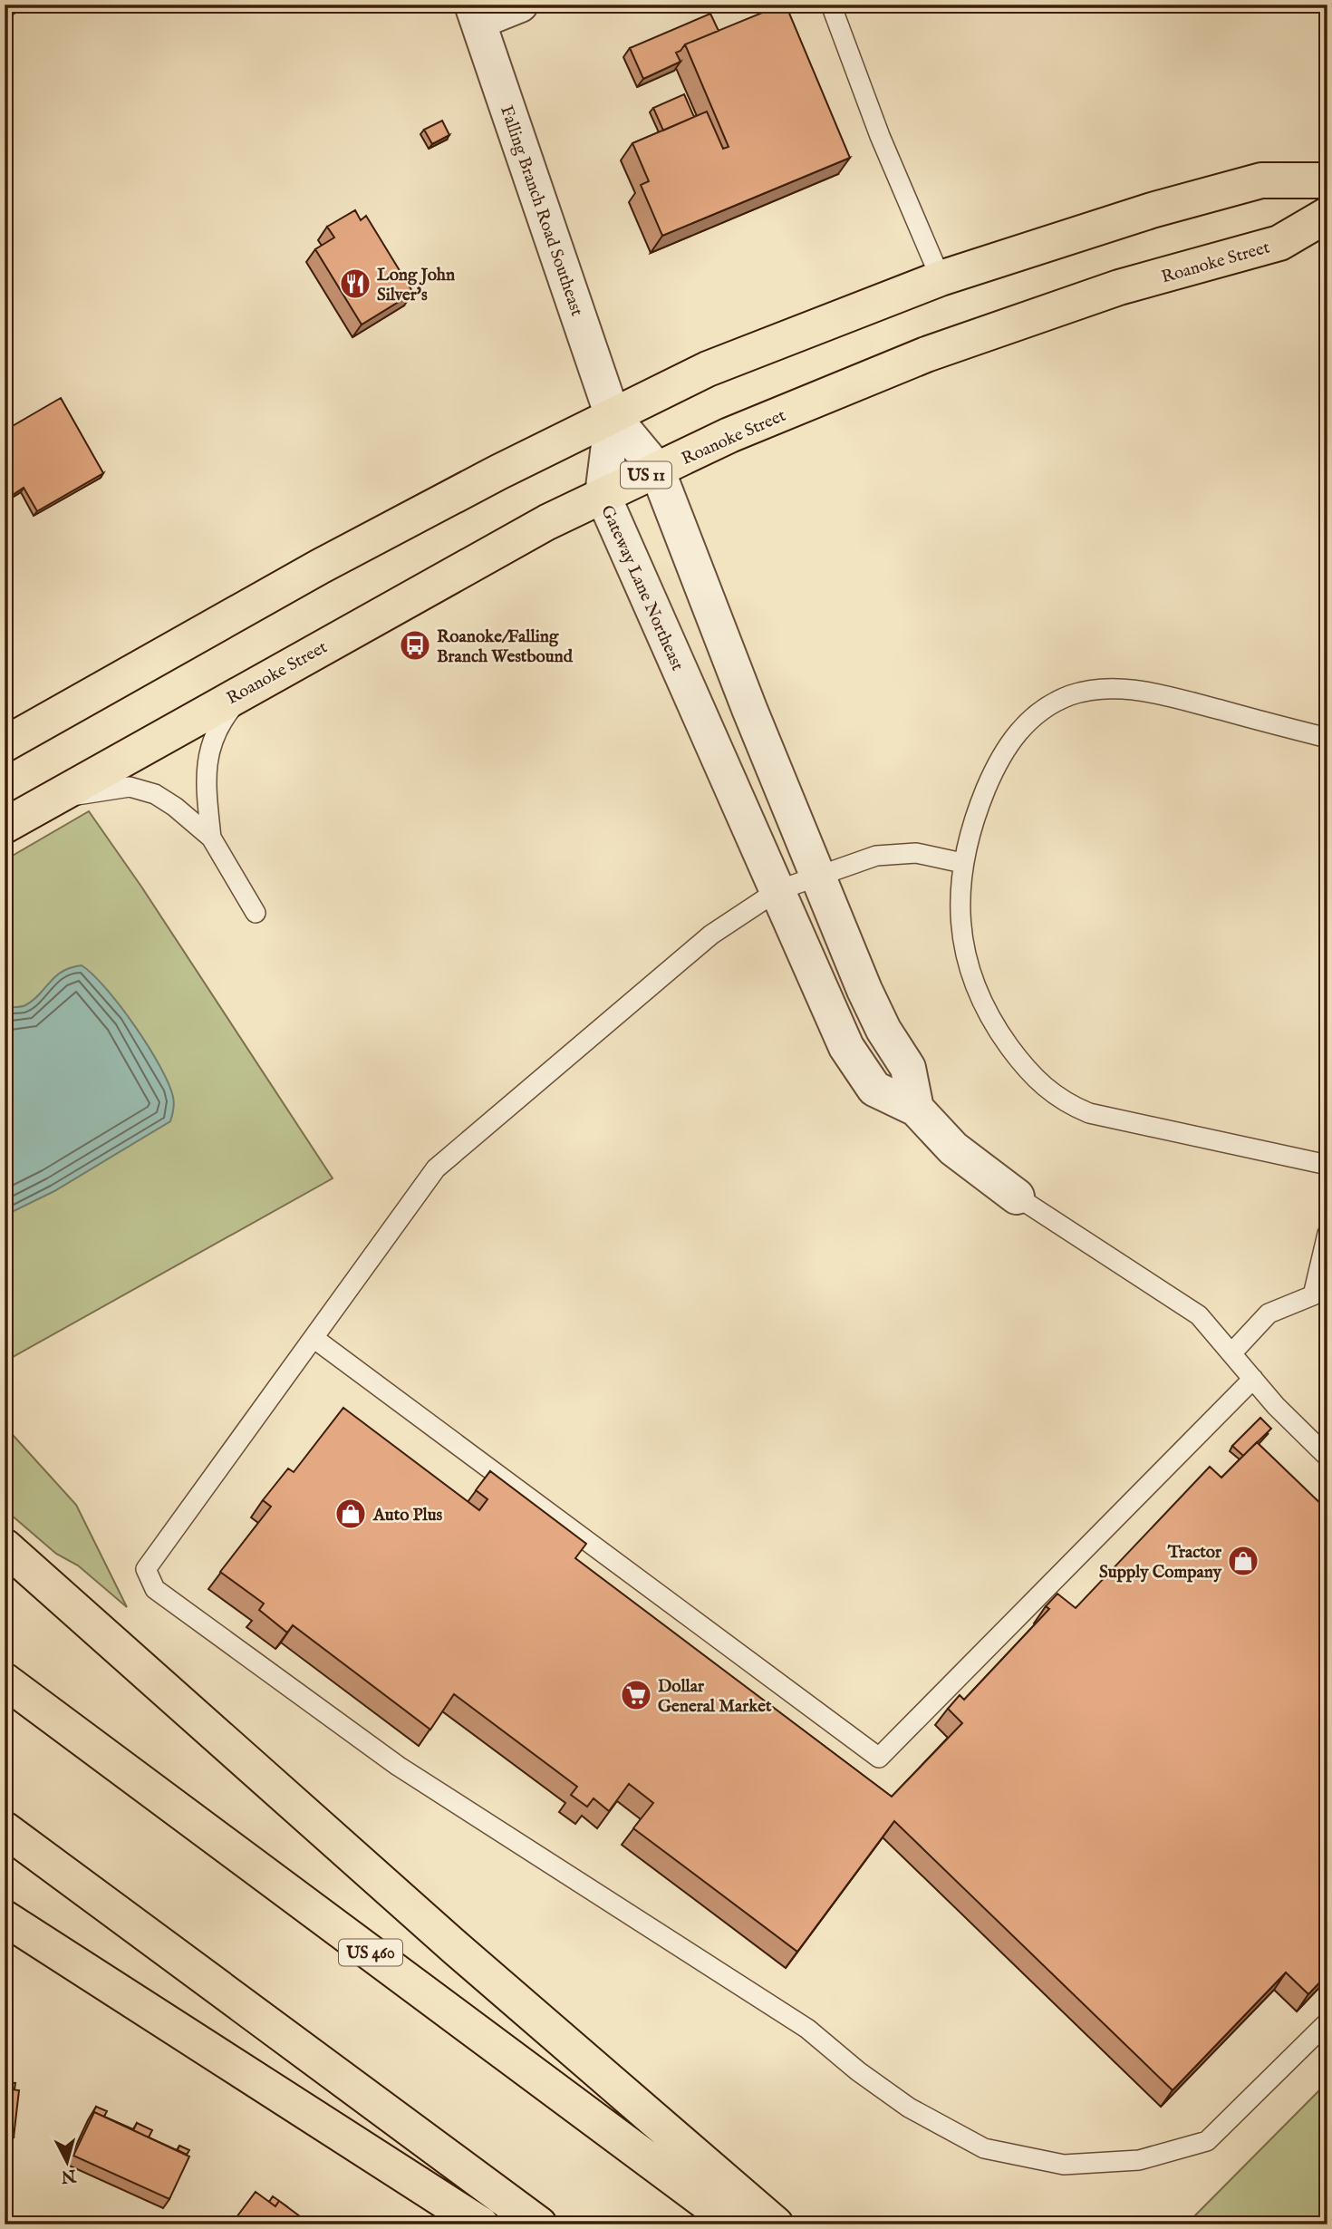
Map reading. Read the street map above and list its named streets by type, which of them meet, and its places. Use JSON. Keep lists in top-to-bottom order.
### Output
{
  "streets": {
    "main road": ["Roanoke Street", "US 11", "US 460"],
    "street": ["Falling Branch Road Southeast", "Gateway Lane Northeast"]
  },
  "crossings": [
    ["Falling Branch Road Southeast", "Gateway Lane Northeast"],
    ["Roanoke Street", "Gateway Lane Northeast"]
  ],
  "places": {
    "restaurant": ["Long John Silver's"],
    "bus stop": ["Roanoke/Falling Branch Westbound"],
    "shop": ["Auto Plus", "Tractor Supply Company"],
    "supermarket": ["Dollar General Market"]
  },
  "north": "bottom"
}
